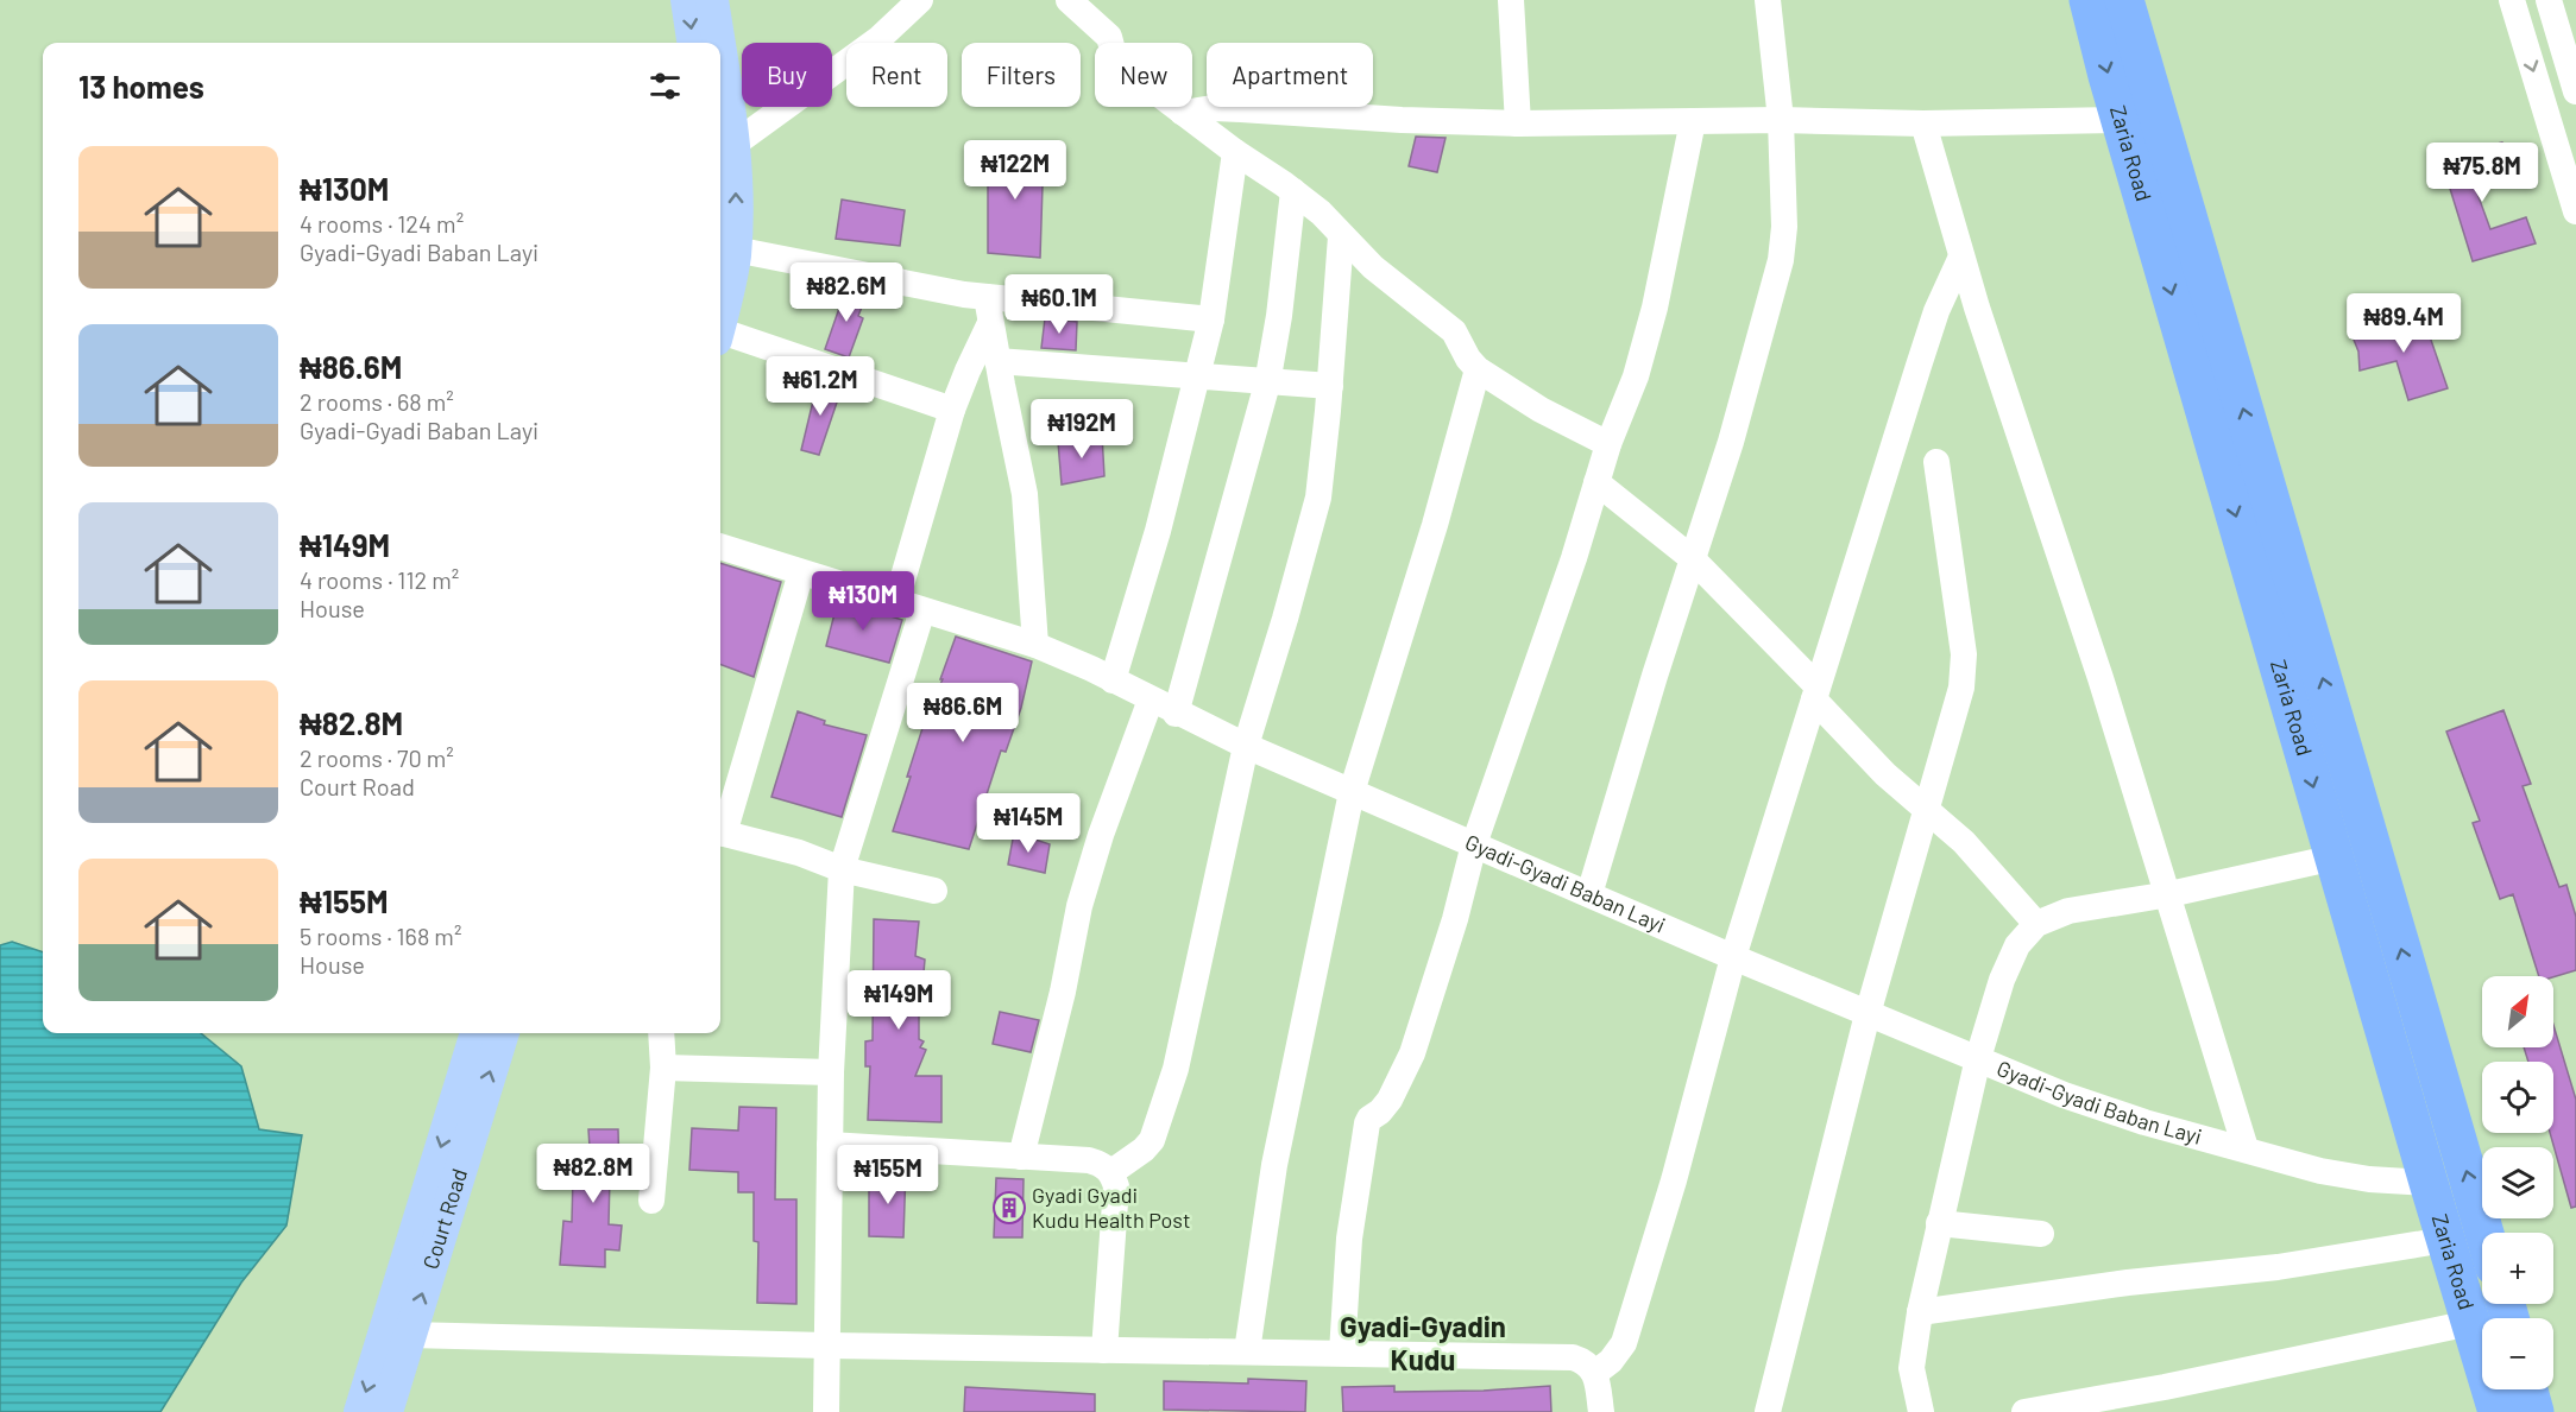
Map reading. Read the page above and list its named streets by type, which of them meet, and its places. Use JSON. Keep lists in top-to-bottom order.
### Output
{
  "streets": {
    "highway": ["Zaria Road"],
    "main road": ["Court Road"],
    "street": ["Gyadi-Gyadi Baban Layi"]
  },
  "crossings": [
    ["Zaria Road", "Gyadi-Gyadi Baban Layi"]
  ],
  "districts": ["Gyadi-Gyadin Kudu"],
  "places": {
    "building": ["Gyadi Gyadi Kudu Health Post"]
  },
  "north": "top right",
  "page": {
    "chip": [
      "Buy",
      "Rent",
      "Filters",
      "New",
      "Apartment"
    ],
    "heading": "13 homes",
    "list": [
      {
        "name": "₦130M",
        "note": "4 rooms · 124 m² · Gyadi-Gyadi Baban Layi"
      },
      {
        "name": "₦86.6M",
        "note": "2 rooms · 68 m² · Gyadi-Gyadi Baban Layi"
      },
      {
        "name": "₦149M",
        "note": "4 rooms · 112 m² · House"
      },
      {
        "name": "₦82.8M",
        "note": "2 rooms · 70 m² · Court Road"
      },
      {
        "name": "₦155M",
        "note": "5 rooms · 168 m² · House"
      }
    ],
    "price": [
      "₦122M",
      "₦75.8M",
      "₦82.6M",
      "₦60.1M",
      "₦89.4M",
      "₦61.2M",
      "₦192M",
      "₦130M",
      "₦86.6M",
      "₦145M",
      "₦149M",
      "₦82.8M",
      "₦155M"
    ],
    "map_buttons": ["+", "−"]
  }
}
